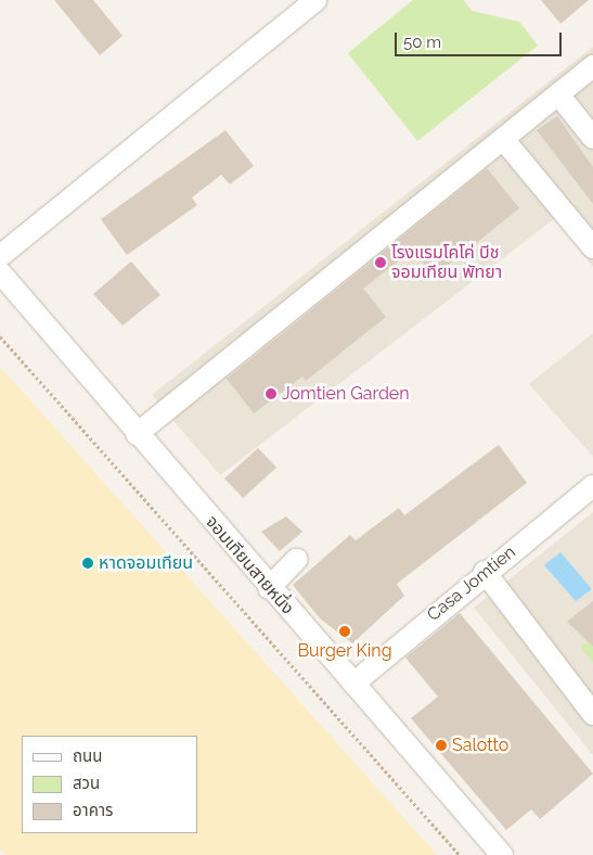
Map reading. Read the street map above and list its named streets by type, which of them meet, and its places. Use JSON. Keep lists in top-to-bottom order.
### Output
{
  "streets": {
    "street": ["จอมเทียนสายหนึ่ง", "Casa Jomtien"]
  },
  "crossings": [
    ["จอมเทียนสายหนึ่ง", "Casa Jomtien"]
  ],
  "places": [
    "โรงแรมโคโค่ บีช จอมเทียน พัทยา",
    "Jomtien Garden",
    "หาดจอมเทียน",
    "Burger King",
    "Salotto"
  ],
  "legend": ["ถนน", "สวน", "อาคาร"],
  "scale_bar": "50 m"
}
